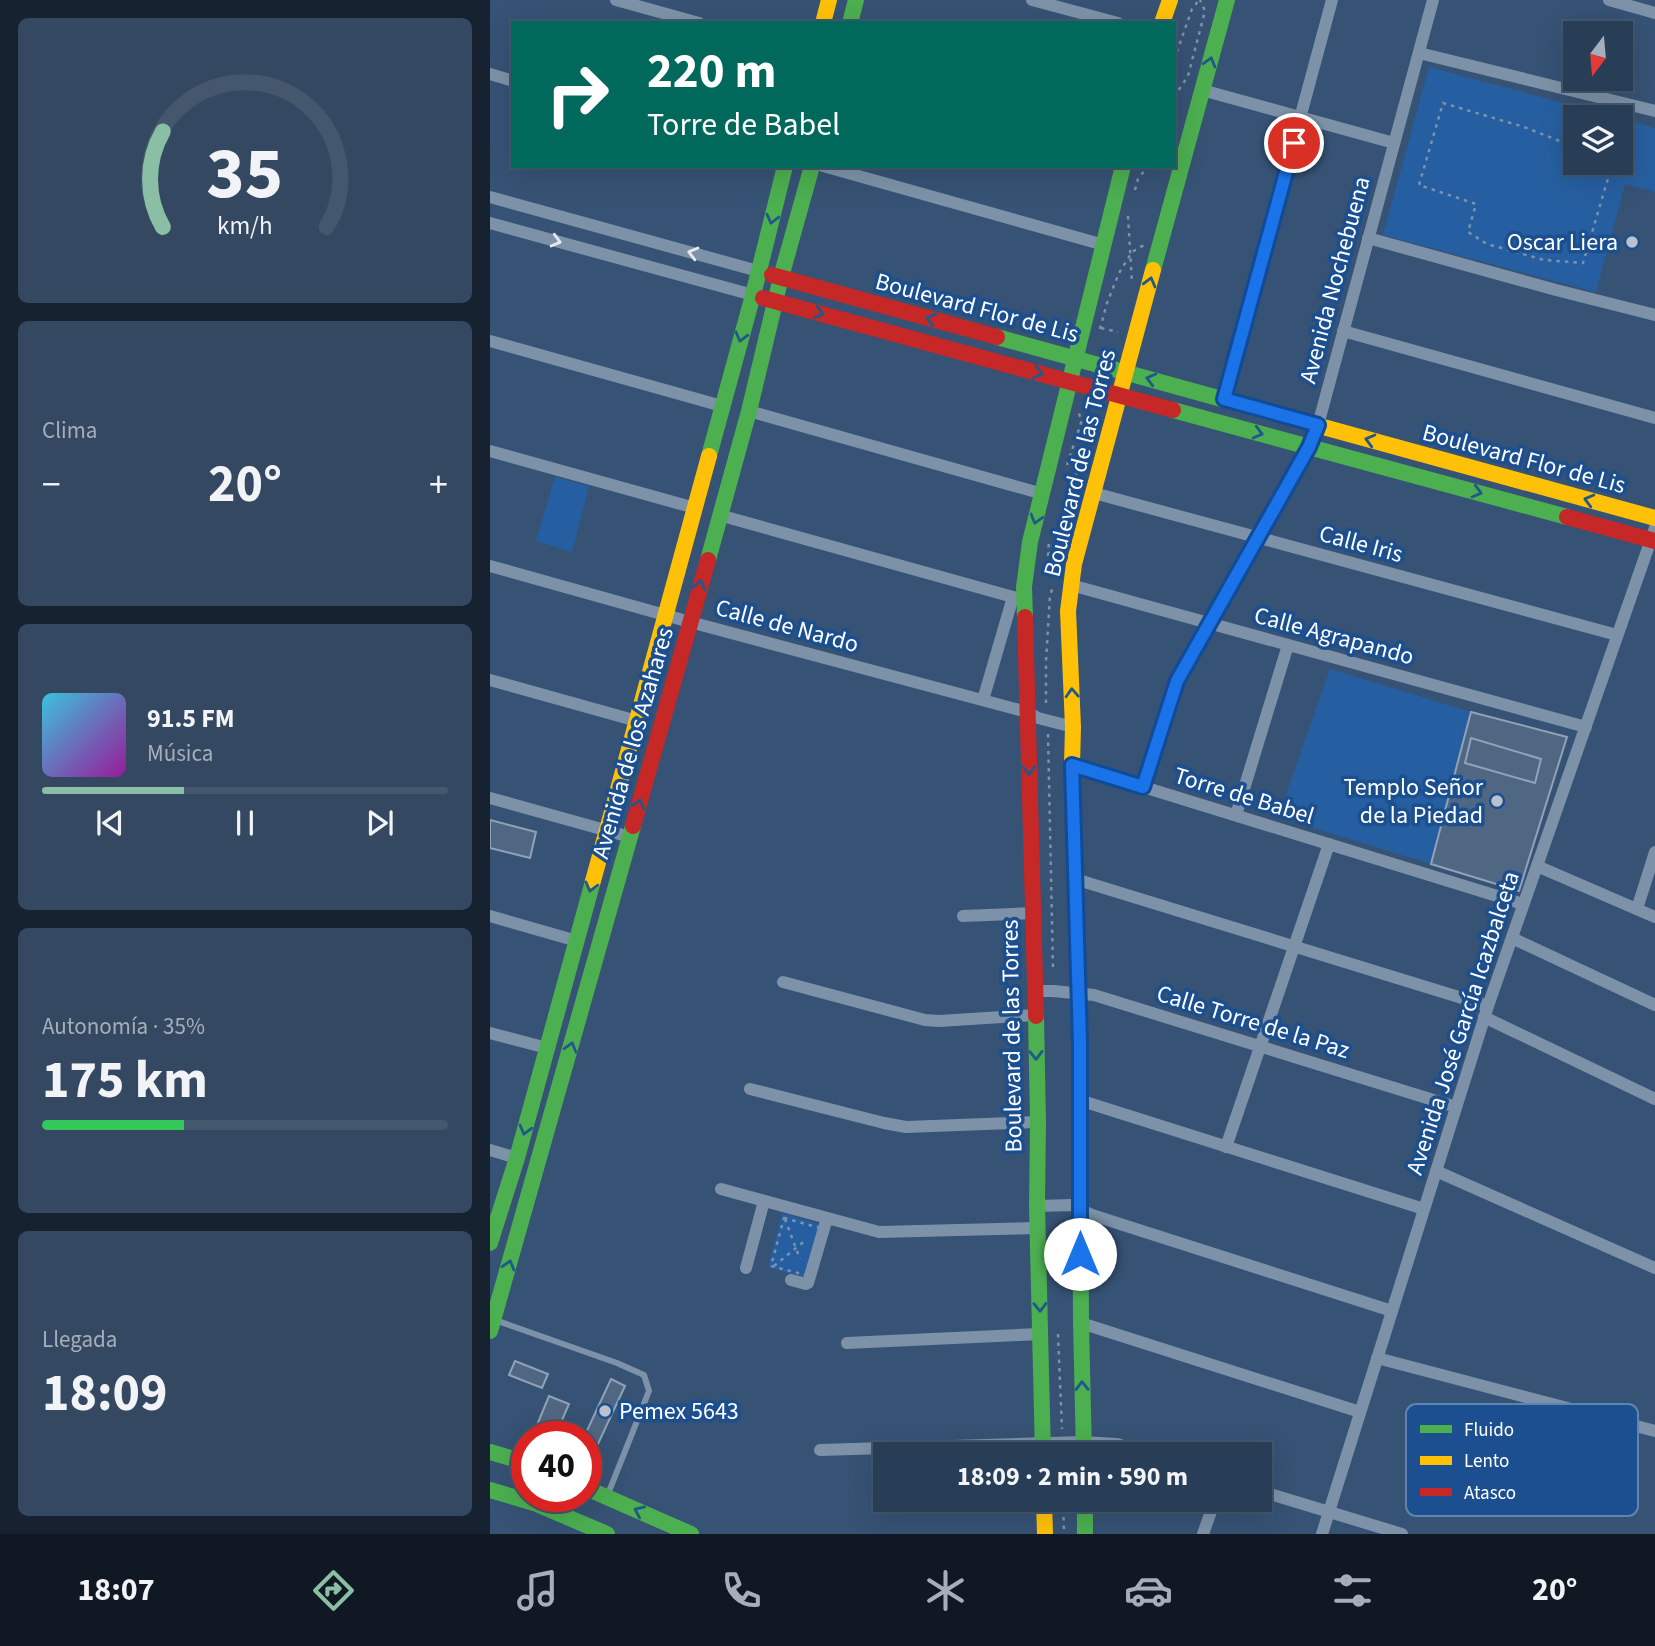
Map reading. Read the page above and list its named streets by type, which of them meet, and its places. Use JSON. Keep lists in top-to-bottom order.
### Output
{
  "streets": {
    "street": [
      "Avenida Nochebuena",
      "Boulevard Flor de Lis",
      "Boulevard de las Torres",
      "Calle Iris",
      "Calle de Nardo",
      "Calle Agrapando",
      "Avenida de los Azahares",
      "Torre de Babel",
      "Calle Torre de la Paz",
      "Avenida José García Icazbalceta"
    ]
  },
  "crossings": [
    ["Avenida Nochebuena", "Boulevard Flor de Lis"],
    ["Avenida Nochebuena", "Calle Iris"],
    ["Avenida Nochebuena", "Calle Agrapando"],
    ["Avenida Nochebuena", "Torre de Babel"],
    ["Boulevard Flor de Lis", "Boulevard de las Torres"],
    ["Boulevard Flor de Lis", "Avenida de los Azahares"],
    ["Boulevard Flor de Lis", "Avenida José García Icazbalceta"],
    ["Boulevard de las Torres", "Calle Iris"],
    ["Boulevard de las Torres", "Calle de Nardo"],
    ["Boulevard de las Torres", "Calle Agrapando"],
    ["Boulevard de las Torres", "Torre de Babel"],
    ["Boulevard de las Torres", "Calle Torre de la Paz"],
    ["Calle Iris", "Avenida José García Icazbalceta"],
    ["Calle de Nardo", "Avenida de los Azahares"],
    ["Calle Agrapando", "Avenida José García Icazbalceta"],
    ["Torre de Babel", "Avenida José García Icazbalceta"],
    ["Calle Torre de la Paz", "Avenida José García Icazbalceta"]
  ],
  "places": ["Oscar Liera", "Templo Señor de la Piedad", "Pemex 5643"],
  "legend": ["Fluido", "Lento", "Atasco"],
  "north": "bottom",
  "page": {
    "turn": ["220 m", "Torre de Babel"],
    "tile": [
      "Clima",
      ["Autonomía · 35%", "175 km"],
      ["Llegada", "18:09"]
    ],
    "heat": ["−", "20°", "+"],
    "song": ["91.5 FM", "Música"],
    "limit": "40",
    "trip": "18:09 · 2 min · 590 m",
    "tabs": ["18:07", "20°"],
    "gauge": ["35", "km/h"]
  }
}
